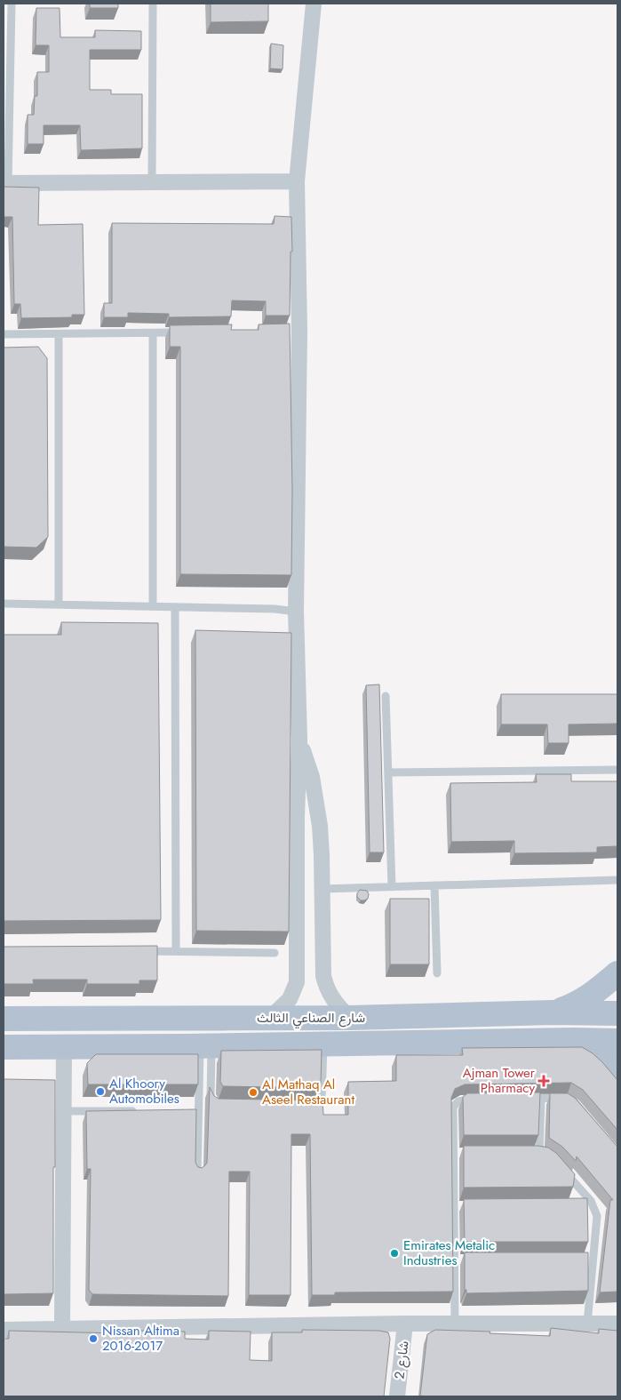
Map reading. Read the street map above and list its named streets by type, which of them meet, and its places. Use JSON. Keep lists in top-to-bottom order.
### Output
{
  "streets": {
    "main road": ["شارع الصناعي الثالث"],
    "street": ["شارع 2"]
  },
  "places": {
    "health": ["Ajman Tower Pharmacy"],
    "other": [
      "Al Khoory Automobiles",
      "Al Mathaq Al Aseel Restaurant",
      "Emirates Metalic Industries",
      "Nissan Altima 2016-2017"
    ]
  }
}
